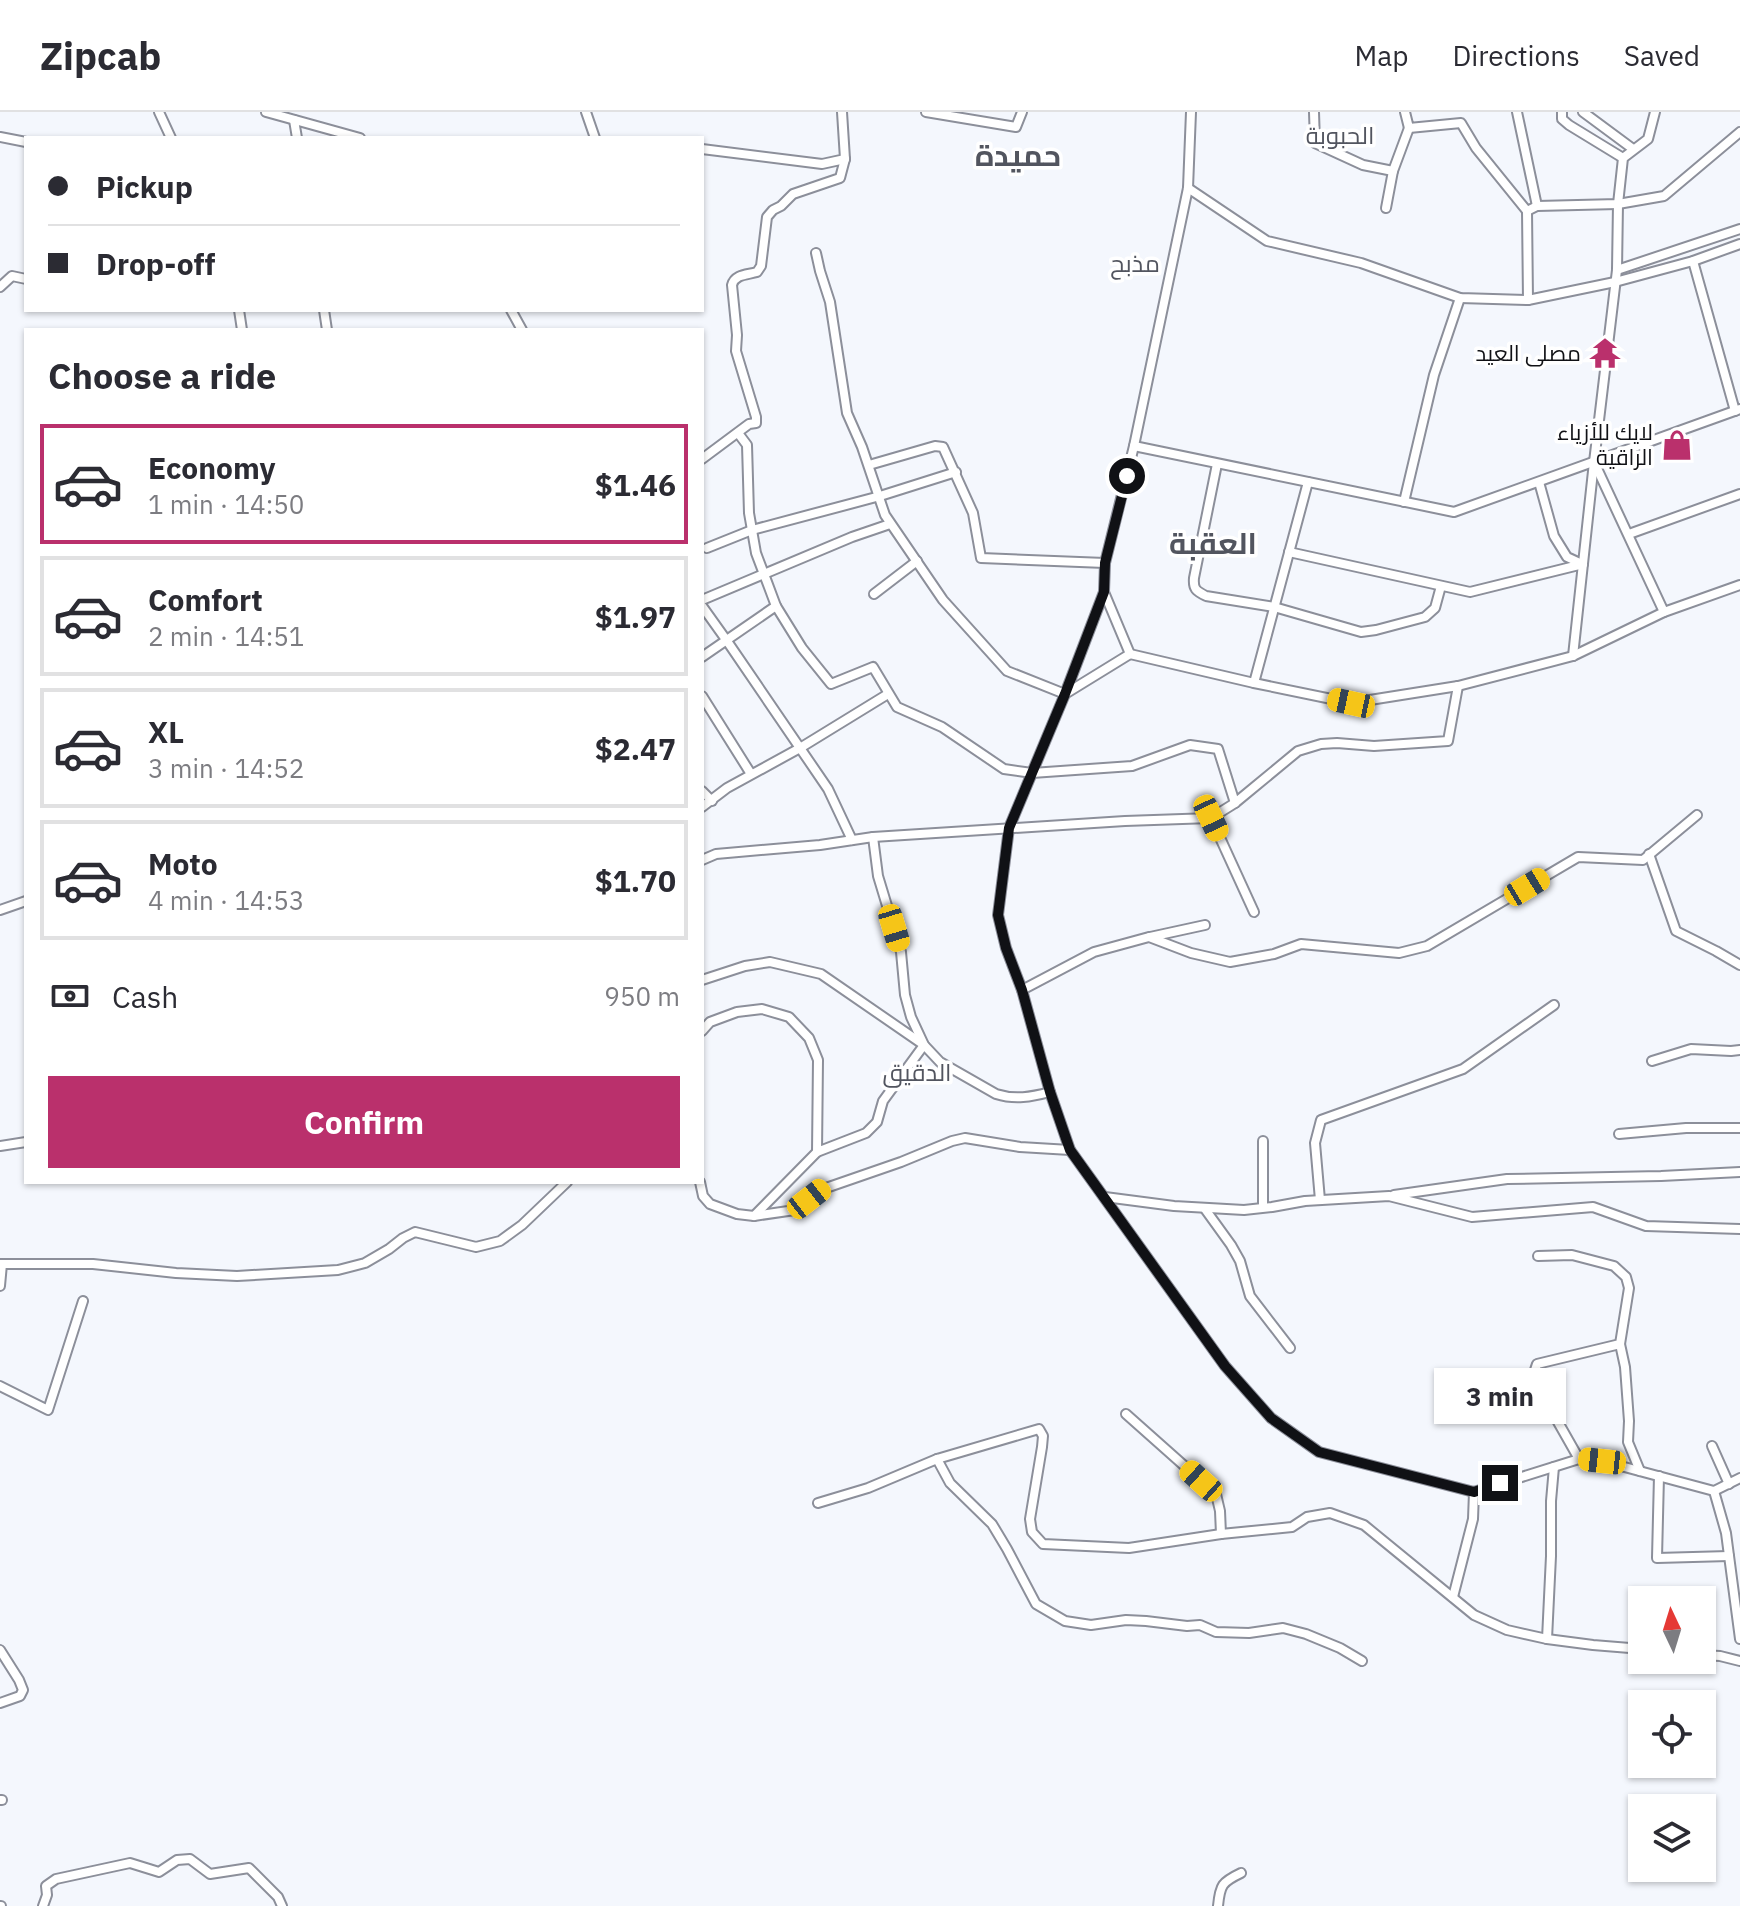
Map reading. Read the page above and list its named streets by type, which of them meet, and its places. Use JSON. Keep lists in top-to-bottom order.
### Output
{
  "districts": [
    "الحبوبة",
    "حميدة",
    "مذبح",
    "العقبة",
    "الدقيق"
  ],
  "places": {
    "temple": ["مصلى العيد"],
    "shop": ["لايك للأزياء الراقية"]
  },
  "north": "top",
  "page": {
    "header": "Zipcab",
    "nav": ["Map", "Directions", "Saved"],
    "banner": ["Pickup", "Drop-off"],
    "heading": "Choose a ride",
    "list": [
      {
        "name": "Economy",
        "note": "1 min · 14:50",
        "value": "$1.46"
      },
      {
        "name": "Comfort",
        "note": "2 min · 14:51",
        "value": "$1.97"
      },
      {
        "name": "XL",
        "note": "3 min · 14:52",
        "value": "$2.47"
      },
      {
        "name": "Moto",
        "note": "4 min · 14:53",
        "value": "$1.70"
      }
    ],
    "pay": ["Cash", "950 m"],
    "buttons": "Confirm",
    "bubble": "3 min"
  }
}
